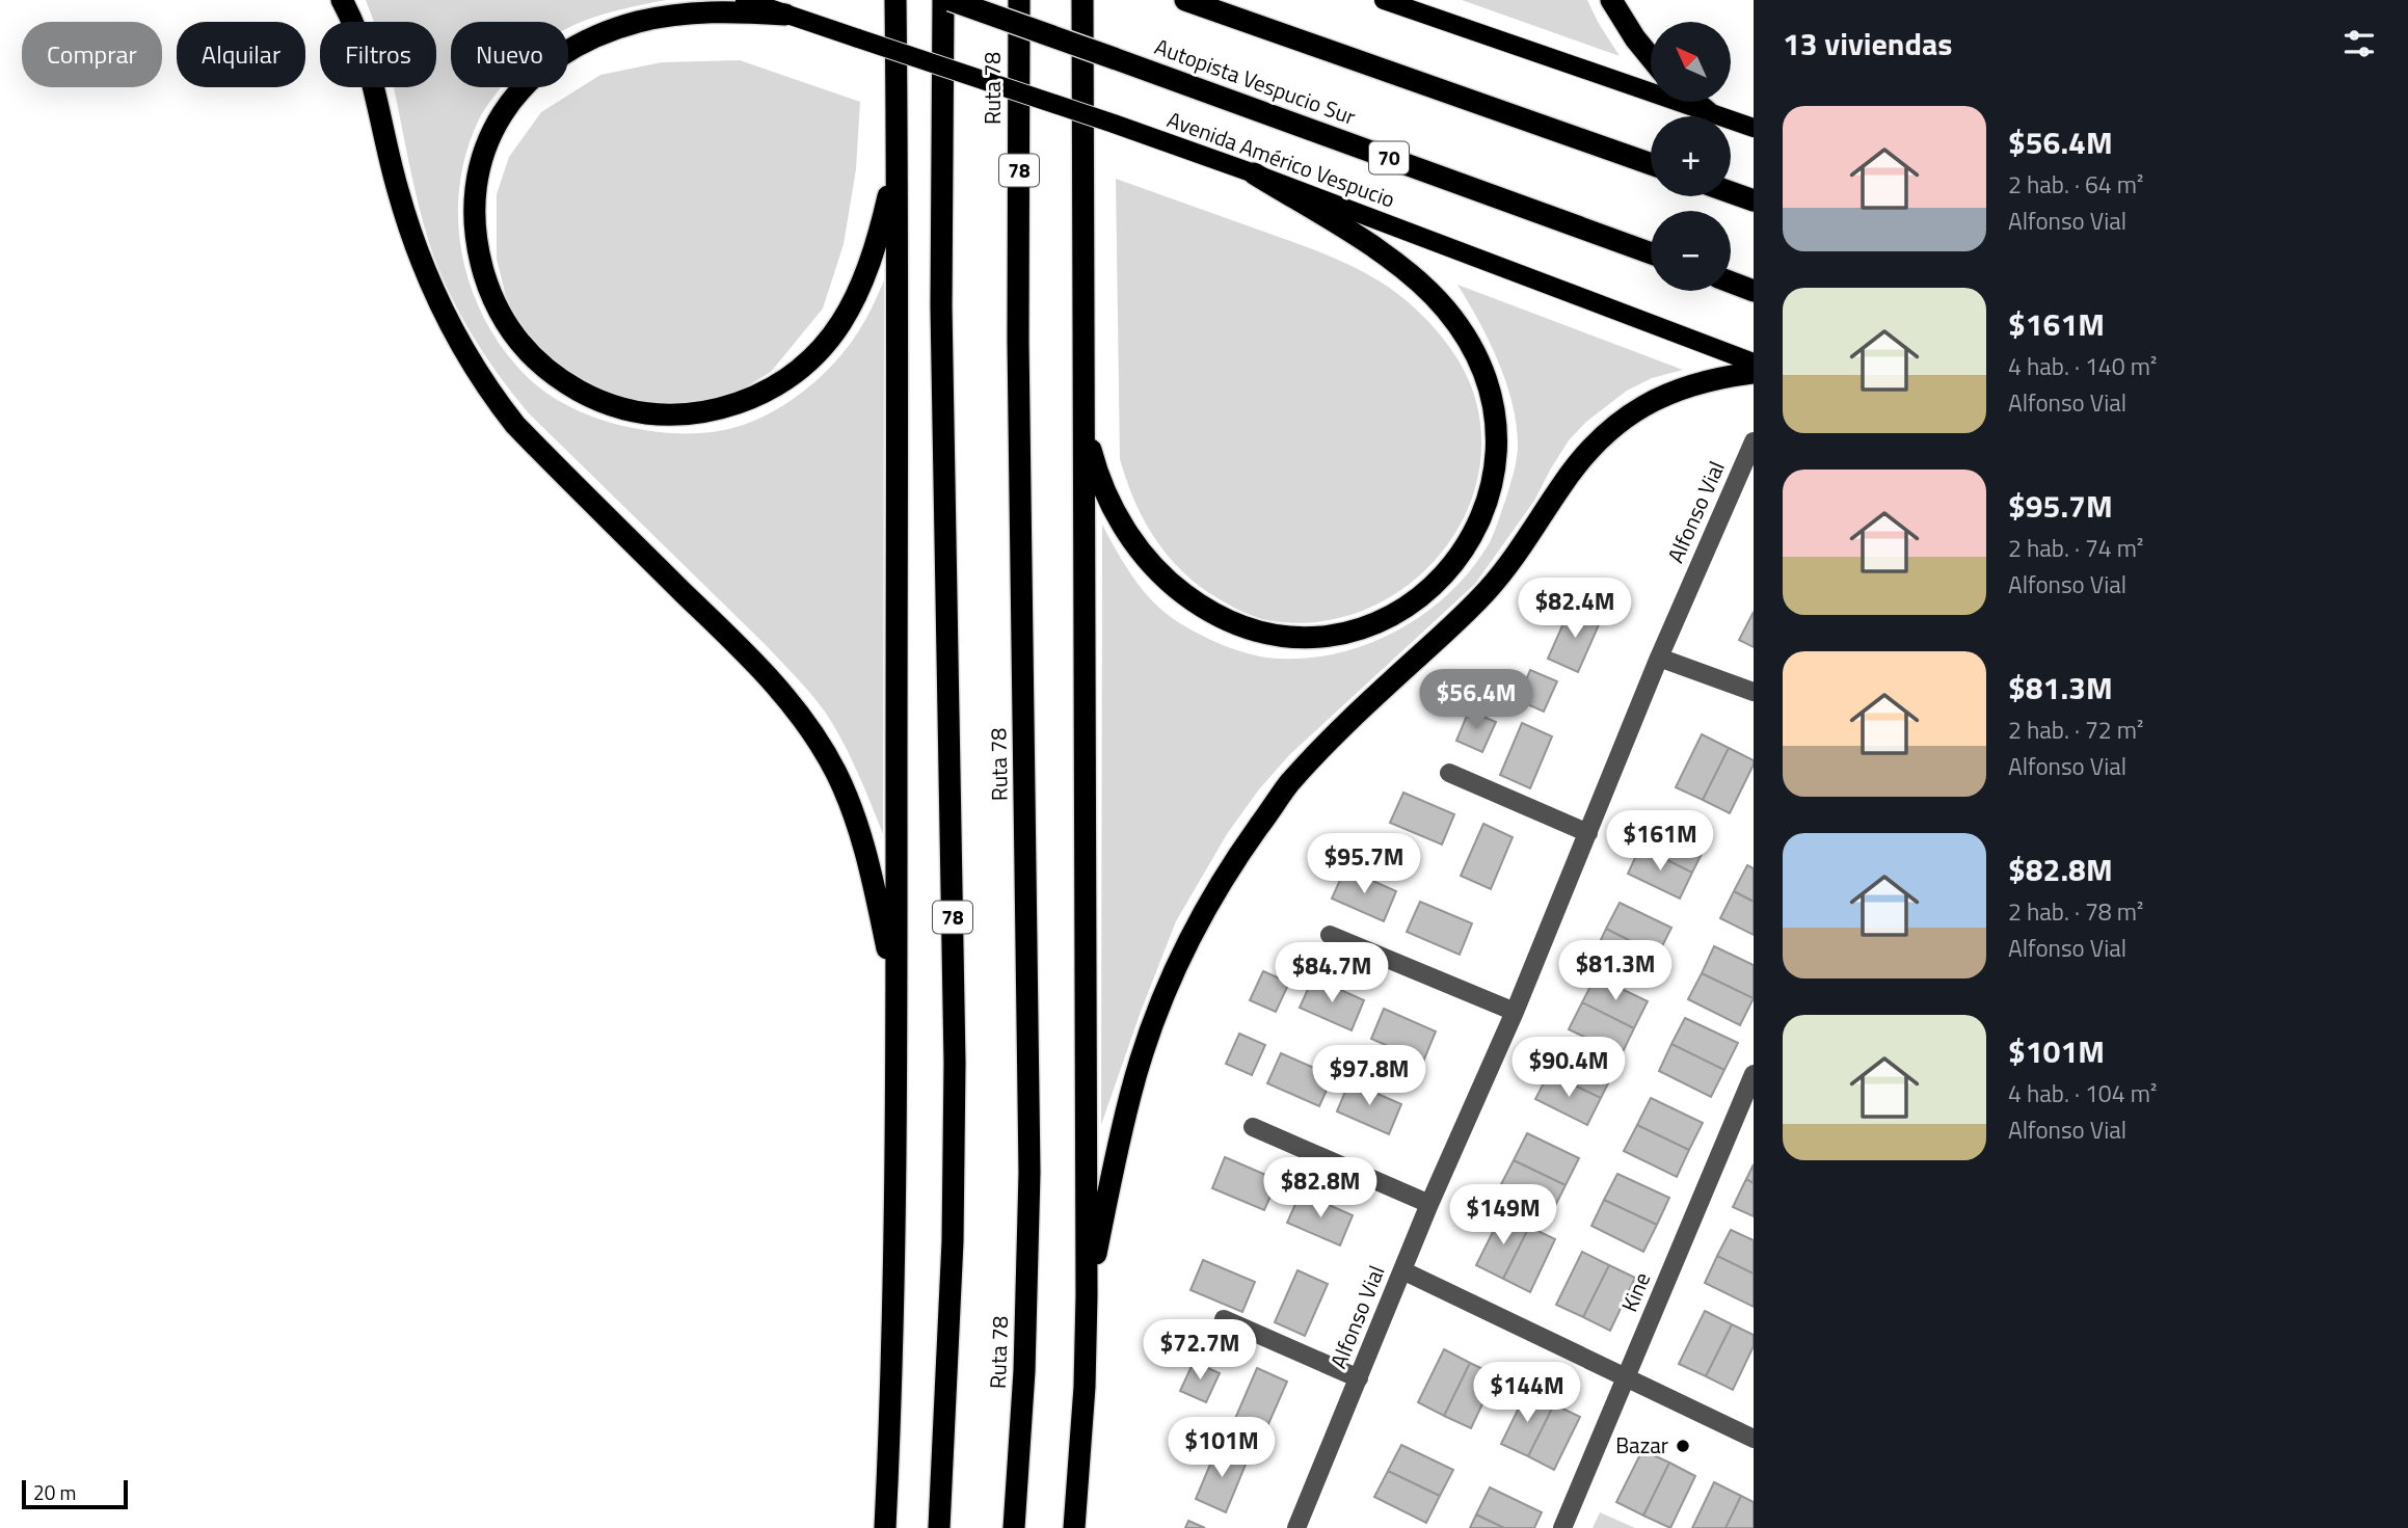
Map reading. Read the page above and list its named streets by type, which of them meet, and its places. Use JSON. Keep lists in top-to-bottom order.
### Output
{
  "streets": {
    "highway": [
      "Autopista Vespucio Sur",
      "Ruta 78",
      "70",
      "78"
    ],
    "main road": ["Avenida Américo Vespucio"],
    "street": ["Alfonso Vial", "Kine"]
  },
  "places": ["Bazar"],
  "scale_bar": "20 m",
  "north": "top left",
  "page": {
    "heading": "13 viviendas",
    "map_buttons": ["+", "−"],
    "chip": [
      "Comprar",
      "Alquilar",
      "Filtros",
      "Nuevo"
    ],
    "list": [
      {
        "name": "$56.4M",
        "note": "2 hab. · 64 m² · Alfonso Vial"
      },
      {
        "name": "$161M",
        "note": "4 hab. · 140 m² · Alfonso Vial"
      },
      {
        "name": "$95.7M",
        "note": "2 hab. · 74 m² · Alfonso Vial"
      },
      {
        "name": "$81.3M",
        "note": "2 hab. · 72 m² · Alfonso Vial"
      },
      {
        "name": "$82.8M",
        "note": "2 hab. · 78 m² · Alfonso Vial"
      },
      {
        "name": "$101M",
        "note": "4 hab. · 104 m² · Alfonso Vial"
      }
    ],
    "price": [
      "$82.4M",
      "$56.4M",
      "$161M",
      "$95.7M",
      "$81.3M",
      "$84.7M",
      "$90.4M",
      "$97.8M",
      "$82.8M",
      "$149M",
      "$72.7M",
      "$144M",
      "$101M"
    ],
    "scale": "20 m"
  }
}
